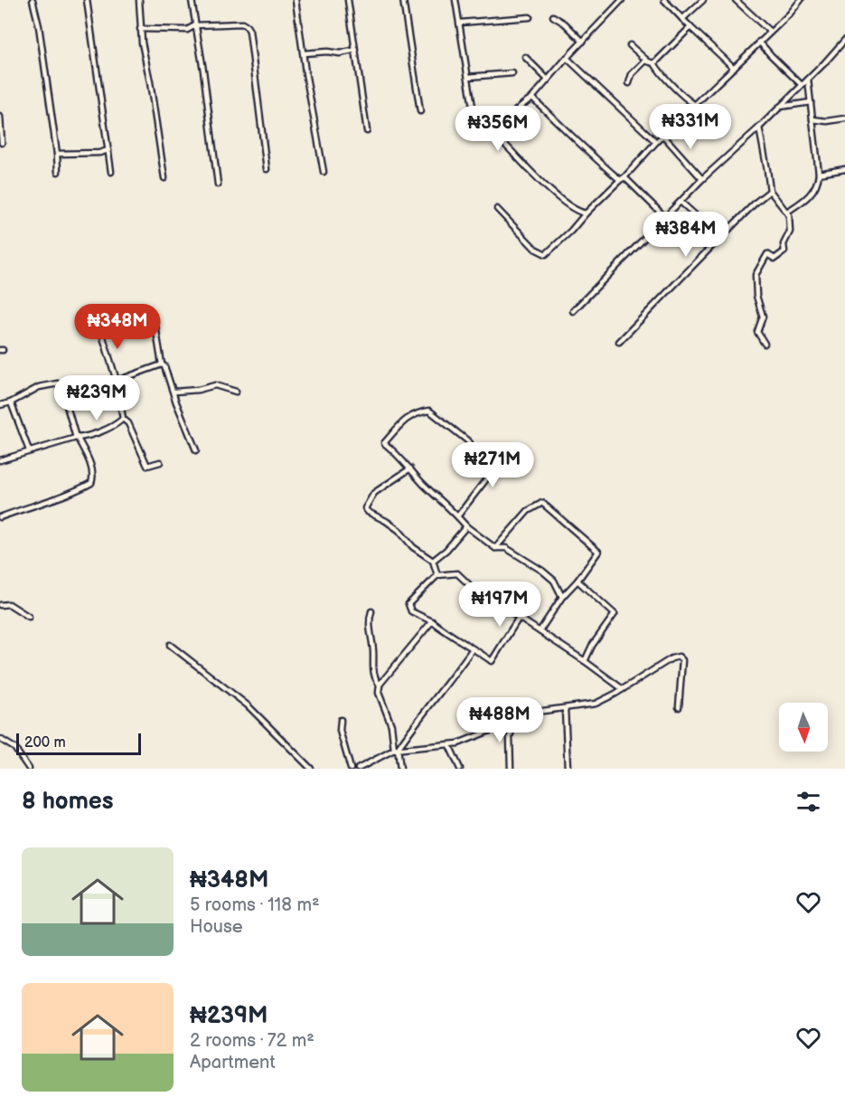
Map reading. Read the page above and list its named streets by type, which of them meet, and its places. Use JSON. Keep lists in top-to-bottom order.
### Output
{
  "scale_bar": "200 m",
  "north": "bottom",
  "page": {
    "price": [
      "₦331M",
      "₦356M",
      "₦384M",
      "₦348M",
      "₦239M",
      "₦271M",
      "₦197M",
      "₦488M"
    ],
    "scale": "200 m",
    "heading": "8 homes",
    "list": [
      {
        "name": "₦348M",
        "note": "5 rooms · 118 m² · House"
      },
      {
        "name": "₦239M",
        "note": "2 rooms · 72 m² · Apartment"
      }
    ]
  }
}
